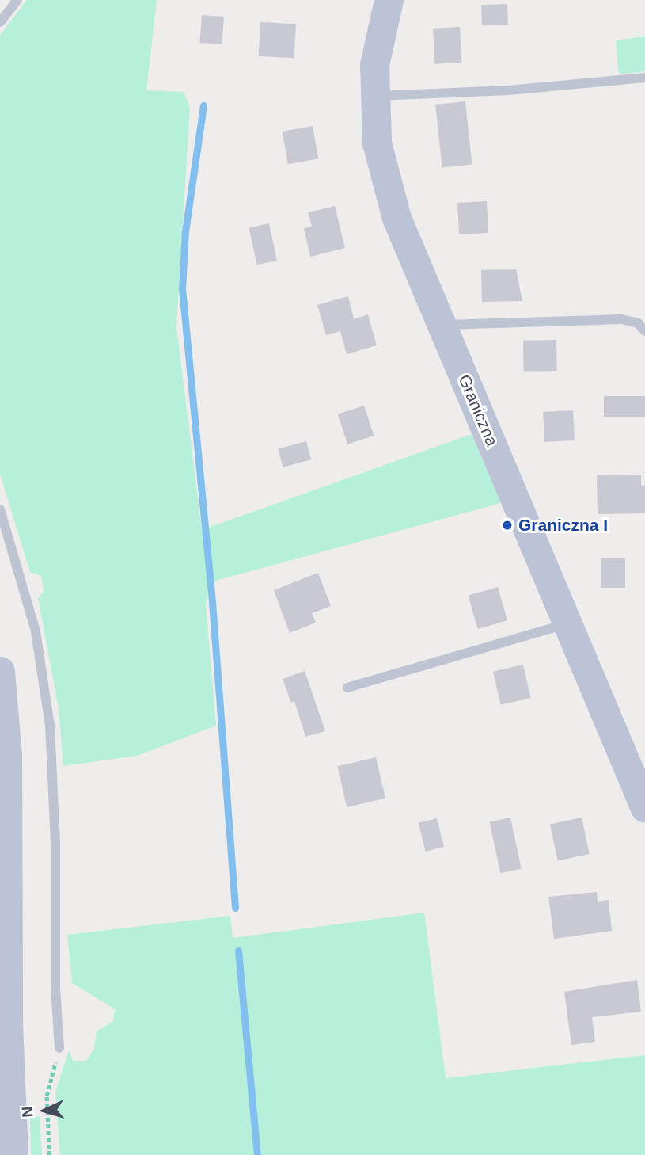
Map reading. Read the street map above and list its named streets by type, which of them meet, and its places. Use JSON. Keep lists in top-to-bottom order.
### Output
{
  "streets": {
    "street": ["Graniczna"]
  },
  "places": ["Graniczna I"],
  "north": "left"
}
